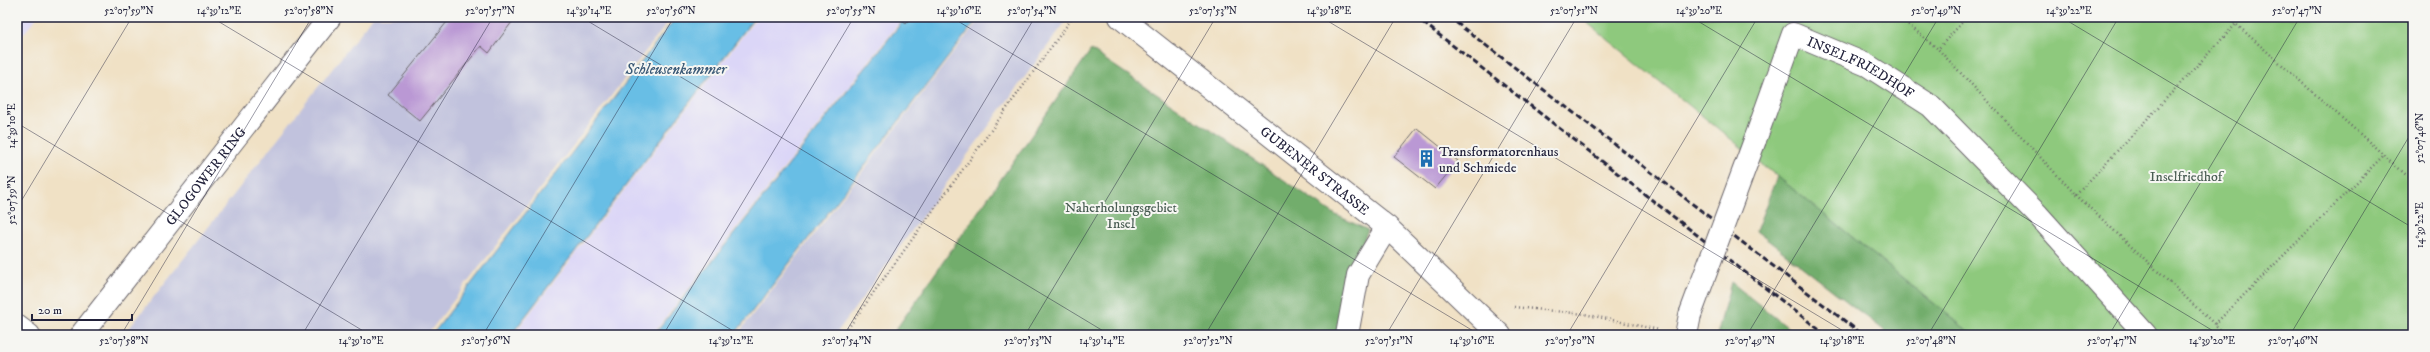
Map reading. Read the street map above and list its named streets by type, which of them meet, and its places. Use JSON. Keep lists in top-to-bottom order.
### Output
{
  "streets": {
    "street": ["INSELFRIEDHOF", "GUBENER STRASSE", "GLOGOWER RING"]
  },
  "water": ["Schleusenkammer"],
  "parks": ["Inselfriedhof", "Naherholungsgebiet Insel"],
  "places": {
    "building": ["Transformatorenhaus und Schmiede"]
  },
  "scale_bar": "20 m",
  "coordinates": [
    "52°07'59\"N",
    "14°39'12\"E",
    "52°07'58\"N",
    "52°07'57\"N",
    "14°39'14\"E",
    "52°07'56\"N",
    "52°07'55\"N",
    "14°39'16\"E",
    "52°07'54\"N",
    "52°07'53\"N",
    "14°39'18\"E",
    "52°07'51\"N",
    "14°39'20\"E",
    "52°07'49\"N",
    "14°39'22\"E",
    "52°07'47\"N",
    "14°39'10\"E",
    "52°07'46\"N",
    "52°07'52\"N",
    "52°07'50\"N",
    "52°07'48\"N"
  ]
}
